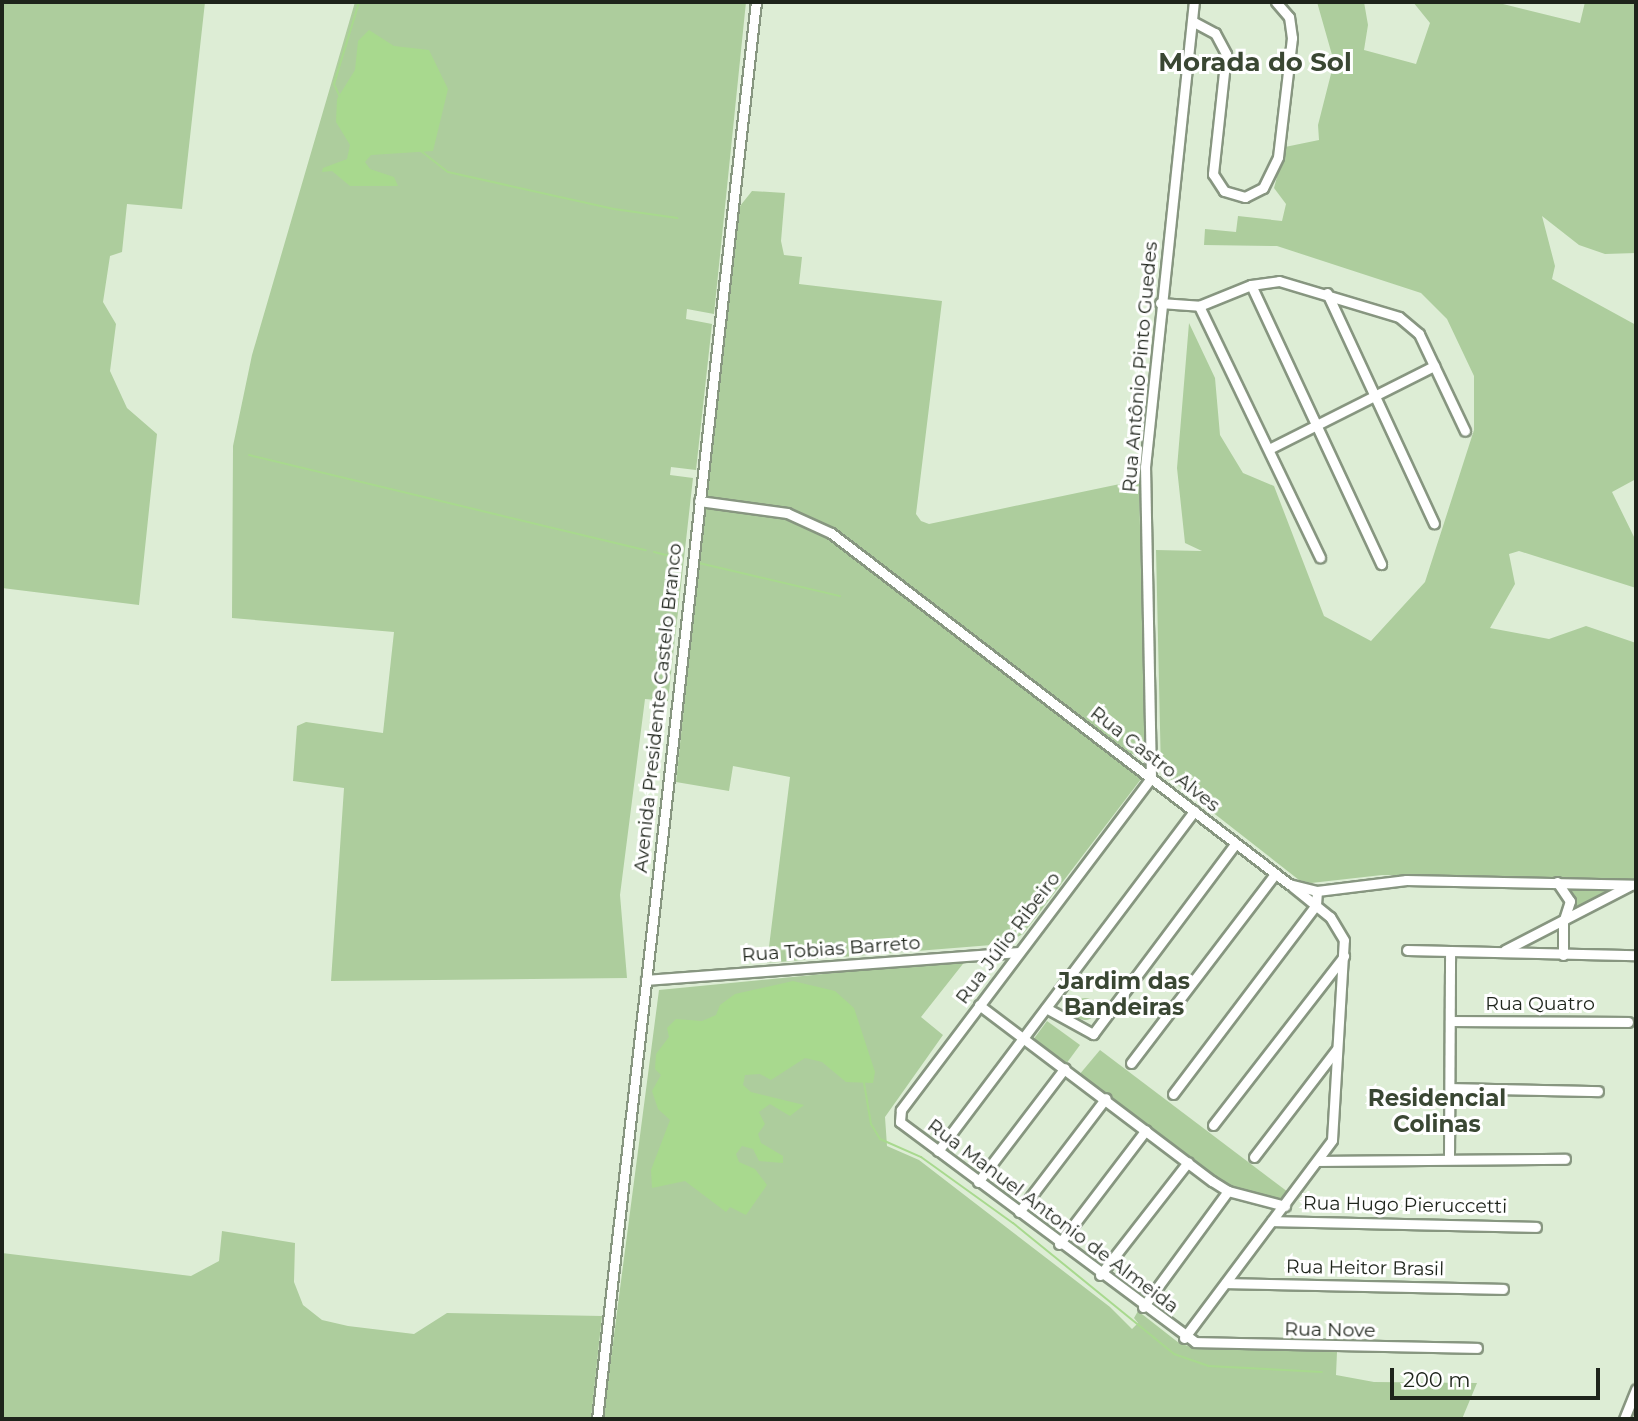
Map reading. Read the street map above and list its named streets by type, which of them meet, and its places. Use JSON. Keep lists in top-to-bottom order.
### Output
{
  "streets": {
    "street": [
      "Rua Antônio Pinto Guedes",
      "Avenida Presidente Castelo Branco",
      "Rua Castro Alves",
      "Rua Júlio Ribeiro",
      "Rua Tobias Barreto",
      "Rua Quatro",
      "Rua Hugo Pieruccetti",
      "Rua Manuel Antonio de Almeida",
      "Rua Heitor Brasil",
      "Rua Nove"
    ]
  },
  "crossings": [
    ["Rua Antônio Pinto Guedes", "Rua Castro Alves"],
    ["Rua Antônio Pinto Guedes", "Rua Júlio Ribeiro"],
    ["Avenida Presidente Castelo Branco", "Rua Castro Alves"],
    ["Avenida Presidente Castelo Branco", "Rua Tobias Barreto"],
    ["Rua Castro Alves", "Rua Júlio Ribeiro"],
    ["Rua Júlio Ribeiro", "Rua Tobias Barreto"],
    ["Rua Júlio Ribeiro", "Rua Manuel Antonio de Almeida"],
    ["Rua Manuel Antonio de Almeida", "Rua Nove"]
  ],
  "districts": ["Morada do Sol", "Jardim das Bandeiras", "Residencial Colinas"],
  "scale_bar": "200 m"
}
